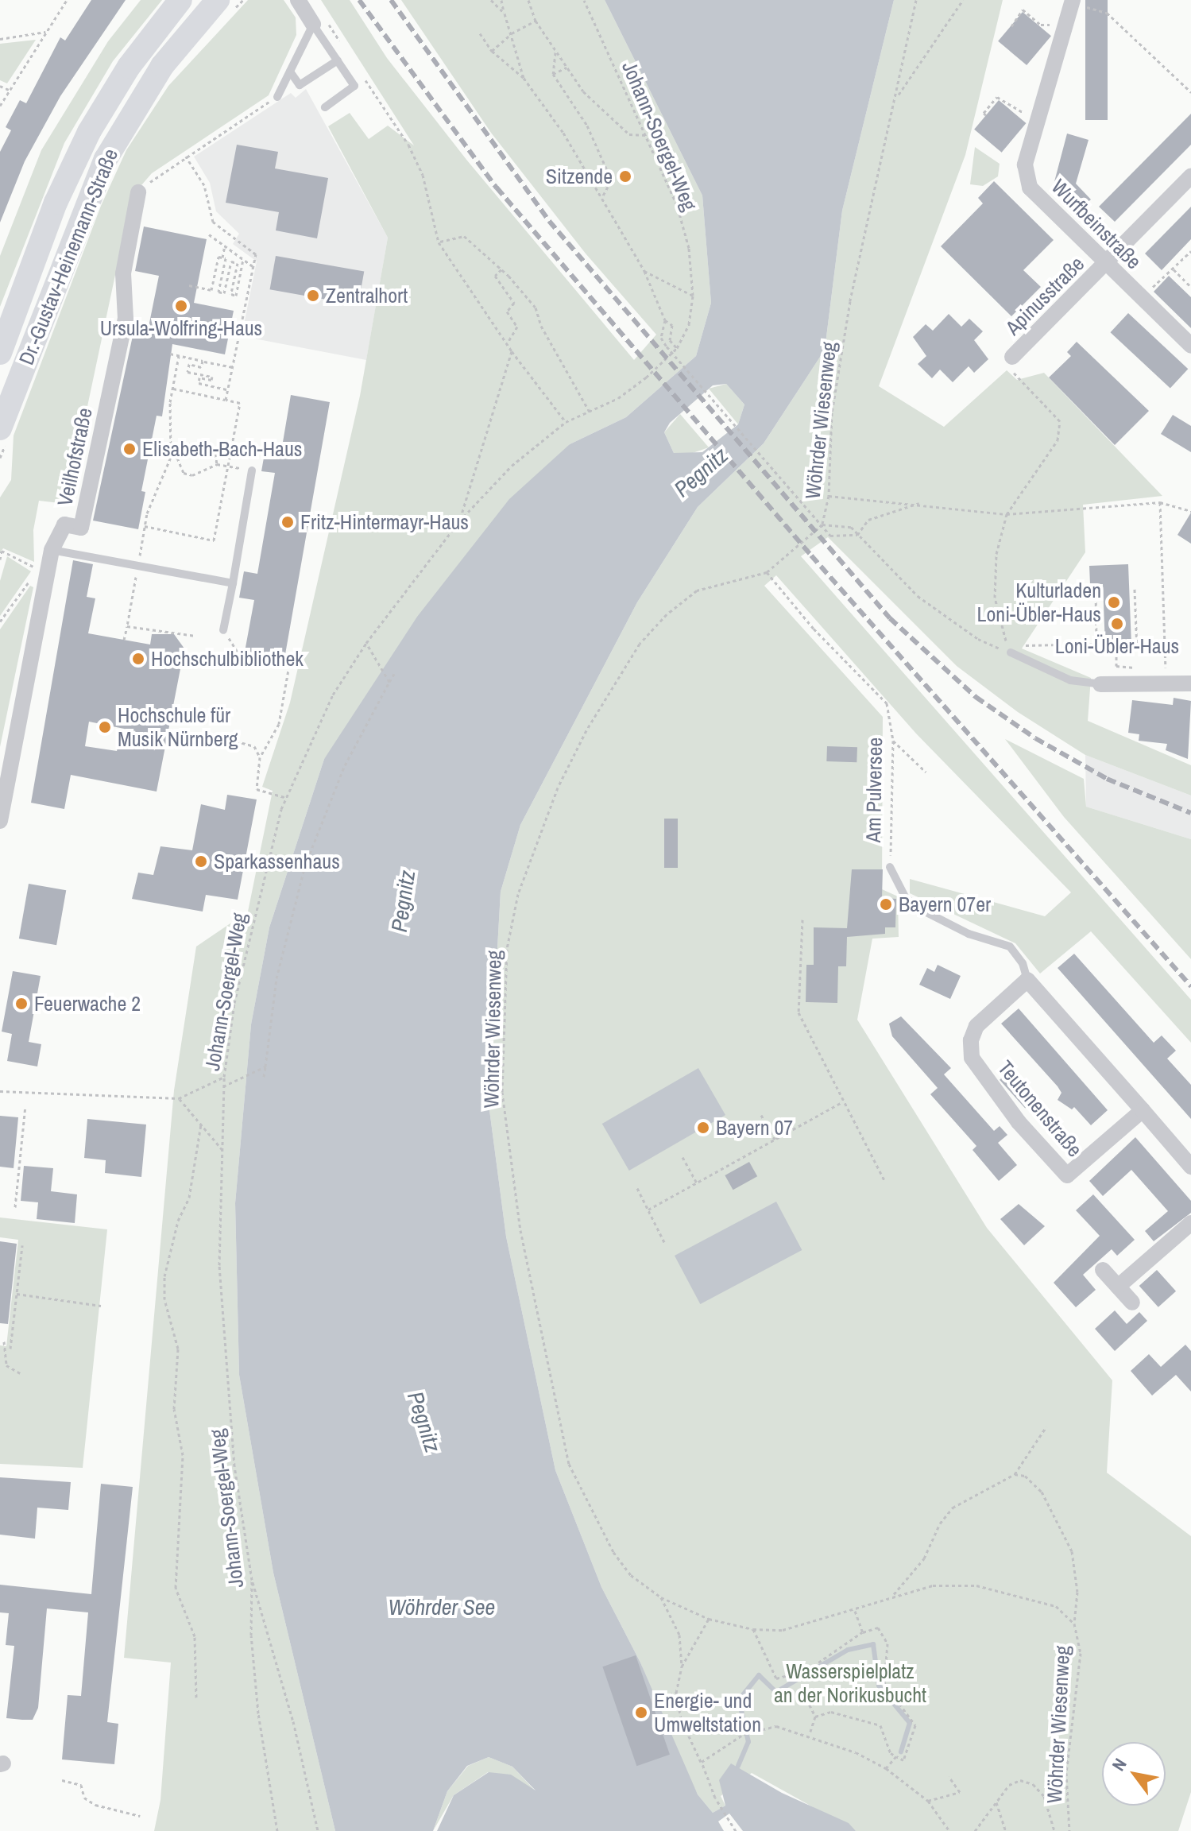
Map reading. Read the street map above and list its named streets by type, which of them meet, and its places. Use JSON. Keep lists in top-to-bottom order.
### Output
{
  "streets": {
    "main road": ["Dr.-Gustav-Heinemann-Straße"],
    "street": [
      "Wurfbeinstraße",
      "Apinusstraße",
      "Veilhofstraße",
      "Teutonenstraße"
    ],
    "lane": ["Am Pulversee"],
    "path": ["Johann-Soergel-Weg", "Wöhrder Wiesenweg"]
  },
  "crossings": [
    ["Wurfbeinstraße", "Apinusstraße"],
    ["Wöhrder Wiesenweg", "Am Pulversee"],
    ["Am Pulversee", "Teutonenstraße"]
  ],
  "water": ["Pegnitz", "Wöhrder See"],
  "parks": ["Wasserspielplatz an der Norikusbucht"],
  "places": [
    "Sitzende",
    "Zentralhort",
    "Ursula-Wolfring-Haus",
    "Elisabeth-Bach-Haus",
    "Fritz-Hintermayr-Haus",
    "Kulturladen Loni-Übler-Haus",
    "Loni-Übler-Haus",
    "Hochschulbibliothek",
    "Hochschule für Musik Nürnberg",
    "Sparkassenhaus",
    "Bayern 07er",
    "Feuerwache 2",
    "Bayern 07",
    "Energie- und Umweltstation"
  ],
  "north": "top left"
}
